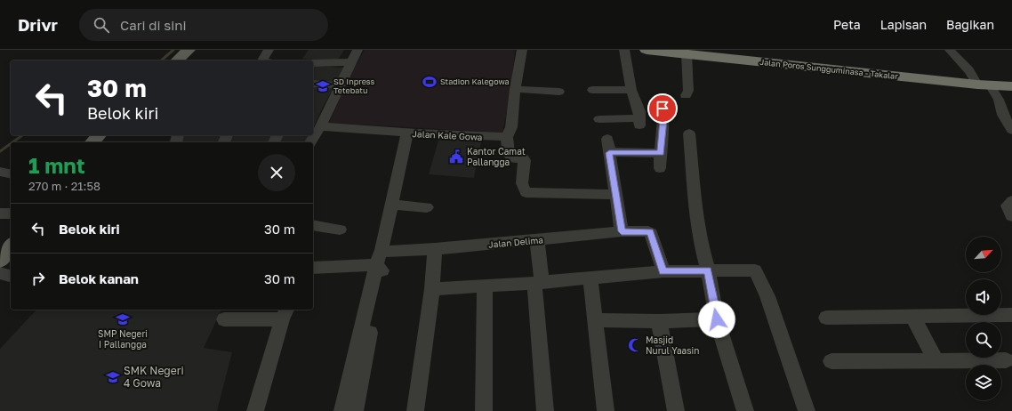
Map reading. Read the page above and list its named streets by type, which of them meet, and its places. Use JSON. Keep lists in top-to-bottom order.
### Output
{
  "streets": {
    "highway": ["Jalan Poros Sungguminasa - Takalar"],
    "street": ["Jalan Kale Gowa", "Jalan Delima"]
  },
  "places": {
    "sports": ["Stadion Kalegowa"],
    "school or university": ["SD Inpress Tetebatu", "SMP Negeri I Pallangga", "SMK Negeri 4 Gowa"],
    "public building": ["Kantor Camat Pallangga"],
    "mosque": ["Masjid Nurul Yaasin"]
  },
  "north": "top right",
  "page": {
    "header": "Drivr",
    "search": "Cari di sini",
    "nav": ["Peta", "Lapisan", "Bagikan"],
    "turn": ["30 m", "Belok kiri"],
    "heading": ["1 mnt", "270 m · 21:58"],
    "list": [
      {
        "name": "Belok kiri",
        "value": "30 m"
      },
      {
        "name": "Belok kanan",
        "value": "30 m"
      }
    ]
  }
}
